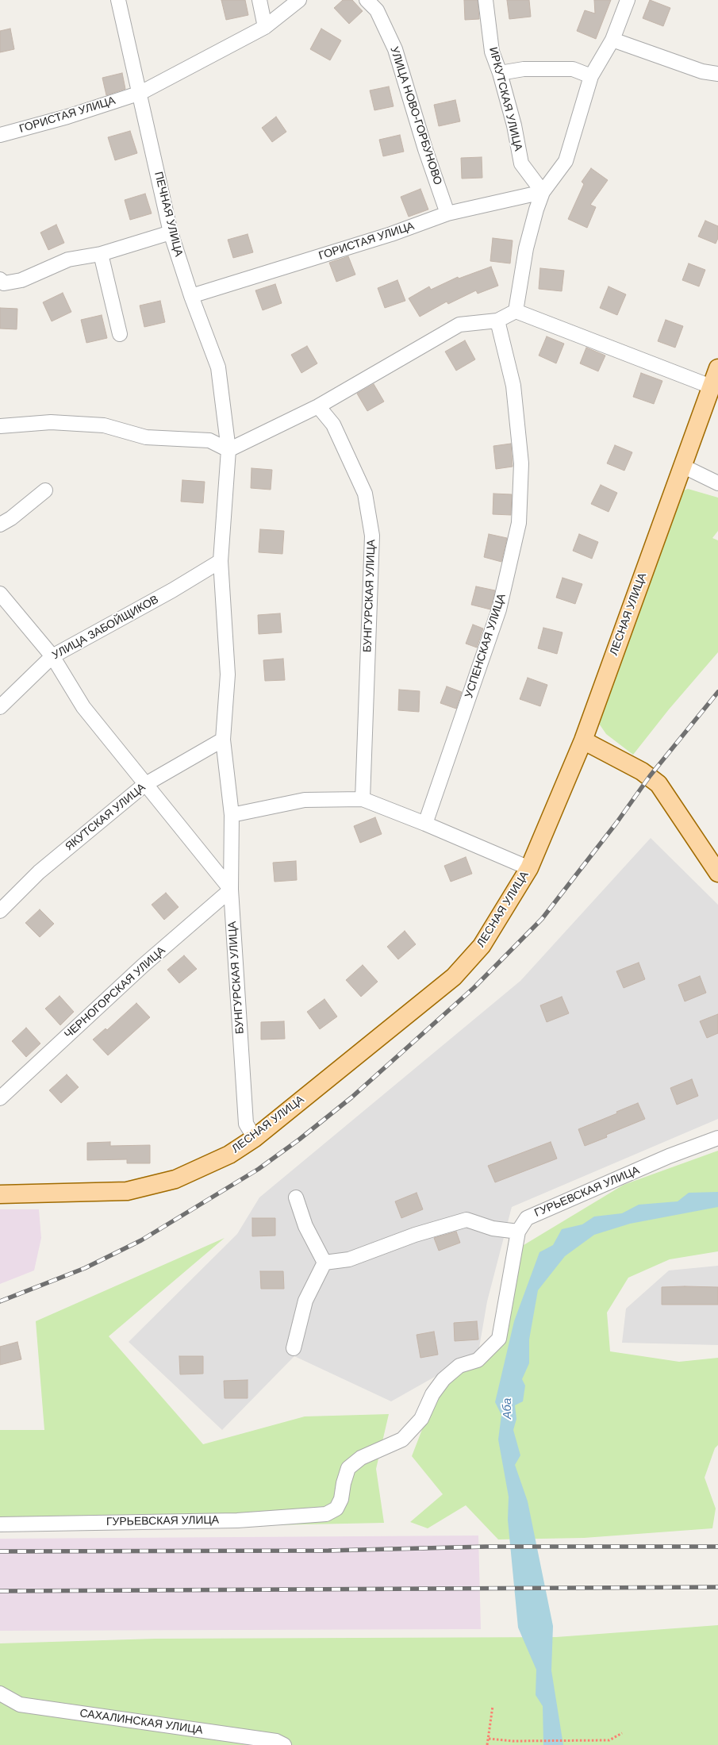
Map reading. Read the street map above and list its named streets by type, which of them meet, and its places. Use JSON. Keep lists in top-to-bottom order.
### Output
{
  "streets": {
    "main road": ["ЛЕСНАЯ УЛИЦА"],
    "street": [
      "ИРКУТСКАЯ УЛИЦА",
      "ГОРИСТАЯ УЛИЦА",
      "УЛИЦА НОВО-ГОРБУНОВО",
      "ПЕЧНАЯ УЛИЦА",
      "БУНГУРСКАЯ УЛИЦА",
      "УЛИЦА ЗАБОЙЩИКОВ",
      "УСПЕНСКАЯ УЛИЦА",
      "ЯКУТСКАЯ УЛИЦА",
      "ЧЕРНОГОРСКАЯ УЛИЦА",
      "ГУРЬЕВСКАЯ УЛИЦА",
      "САХАЛИНСКАЯ УЛИЦА"
    ]
  },
  "crossings": [
    ["ИРКУТСКАЯ УЛИЦА", "ГОРИСТАЯ УЛИЦА"],
    ["ГОРИСТАЯ УЛИЦА", "УЛИЦА НОВО-ГОРБУНОВО"],
    ["ГОРИСТАЯ УЛИЦА", "ПЕЧНАЯ УЛИЦА"],
    ["ПЕЧНАЯ УЛИЦА", "БУНГУРСКАЯ УЛИЦА"],
    ["БУНГУРСКАЯ УЛИЦА", "ЛЕСНАЯ УЛИЦА"],
    ["БУНГУРСКАЯ УЛИЦА", "УЛИЦА ЗАБОЙЩИКОВ"],
    ["БУНГУРСКАЯ УЛИЦА", "ЯКУТСКАЯ УЛИЦА"],
    ["БУНГУРСКАЯ УЛИЦА", "ЧЕРНОГОРСКАЯ УЛИЦА"]
  ],
  "water": ["Аба"]
}
